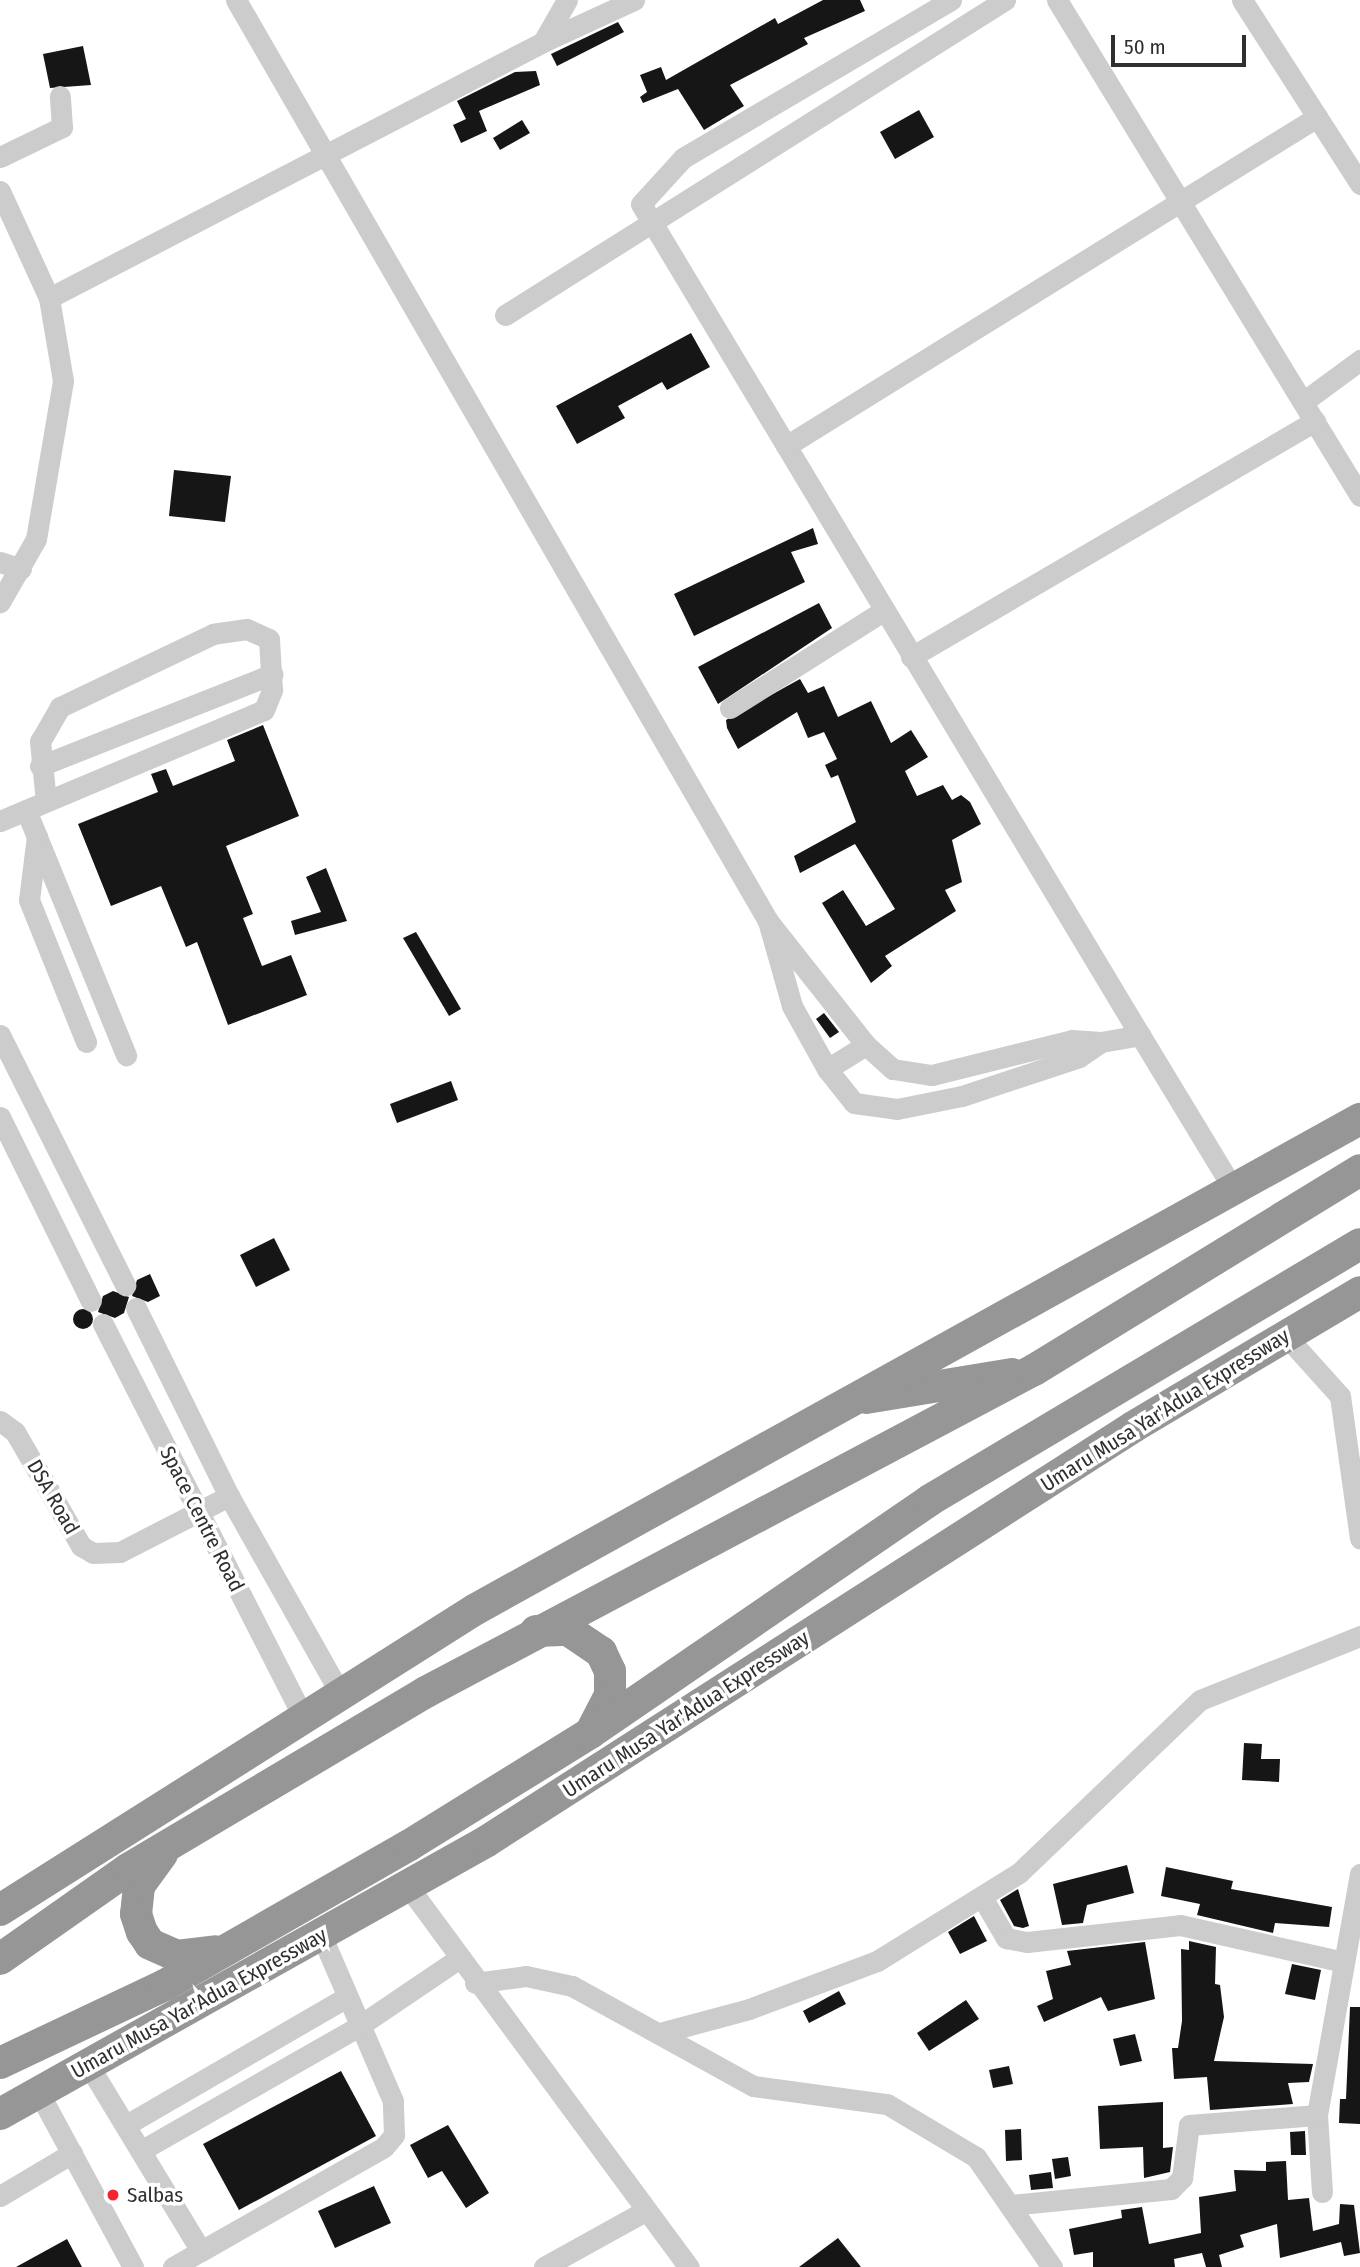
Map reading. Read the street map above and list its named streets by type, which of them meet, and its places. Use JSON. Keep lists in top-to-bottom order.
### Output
{
  "streets": {
    "highway": ["Umaru Musa Yar'Adua Expressway"],
    "street": ["DSA Road", "Space Centre Road"]
  },
  "crossings": [
    ["DSA Road", "Space Centre Road"]
  ],
  "places": ["Salbas"],
  "scale_bar": "50 m"
}
